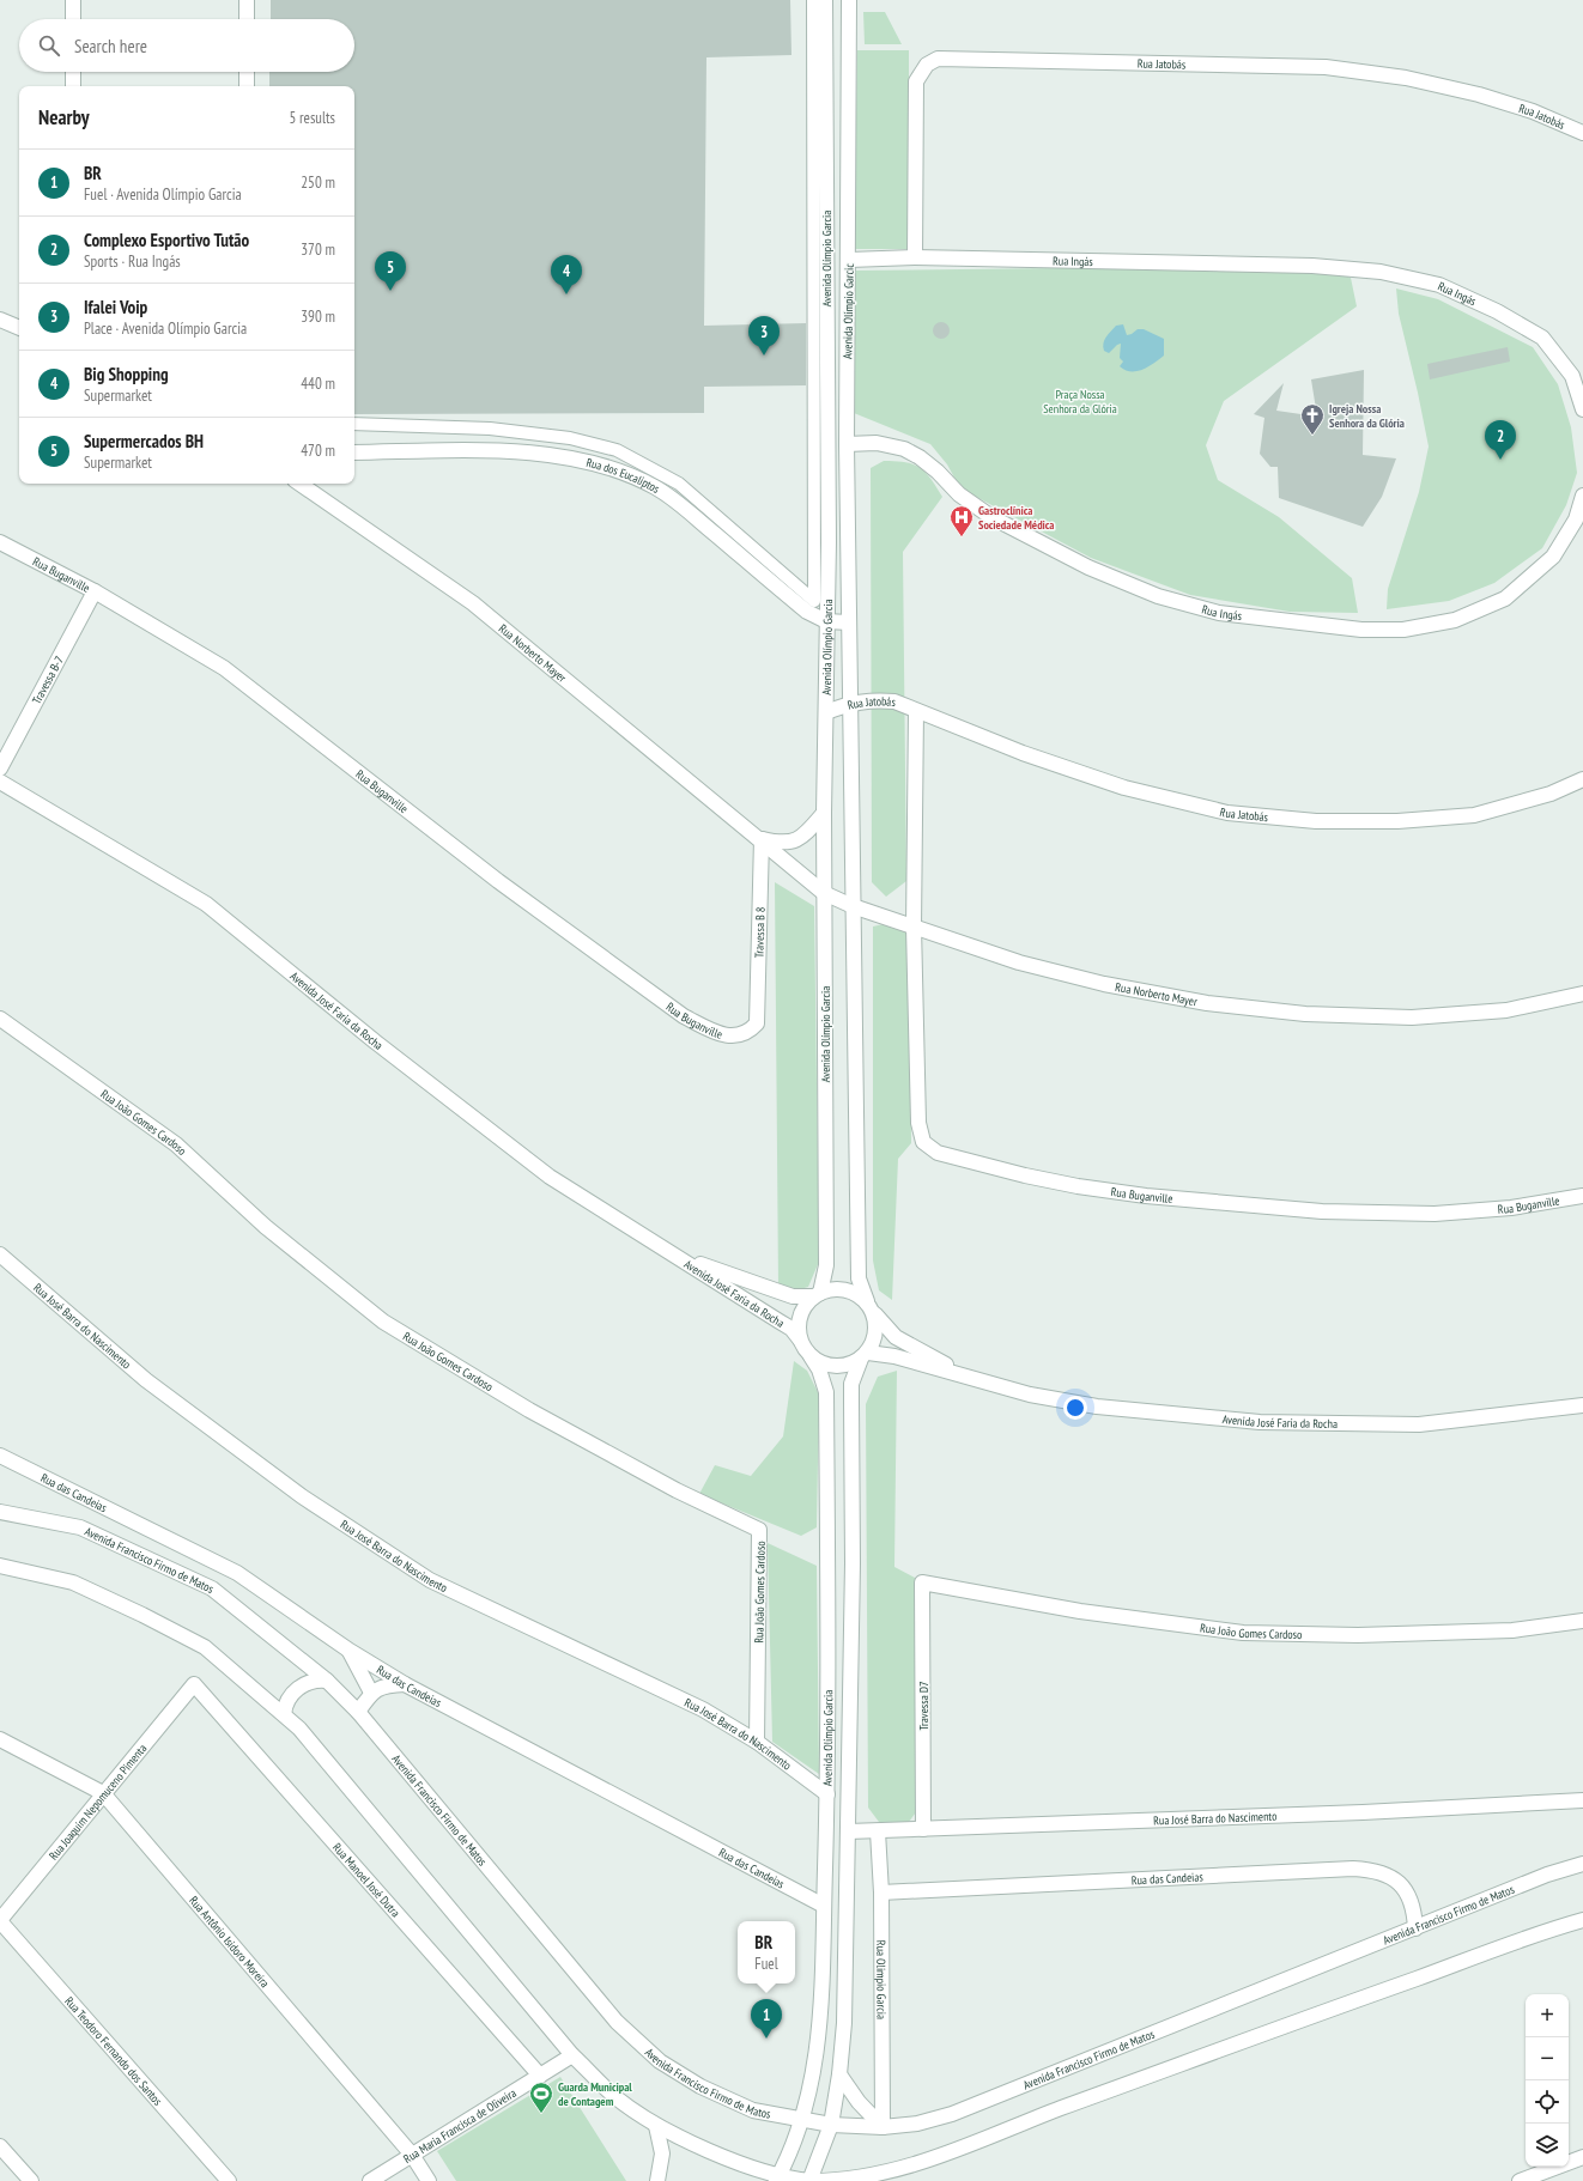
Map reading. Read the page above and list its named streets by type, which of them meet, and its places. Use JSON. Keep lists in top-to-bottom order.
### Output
{
  "streets": {
    "street": [
      "Rua Jatobás",
      "Avenida Olímpio Garcia",
      "Rua Ingás",
      "Avenida Olímpio Garcic",
      "Rua dos Eucaliptos",
      "Rua Buganville",
      "Rua Norberto Mayer",
      "Travessa B-7",
      "Travessa B 8",
      "Avenida José Faria da Rocha",
      "Rua João Gomes Cardoso",
      "Rua José Barra do Nascimento",
      "Rua das Candeias",
      "Avenida Francisco Firmo de Matos",
      "Travessa D7",
      "Rua Joaquim Nepomuceno Pimenta",
      "Rua Manoel José Dutra",
      "Rua Antônio Isidoro Moreira",
      "Rua Olimpio Garcia",
      "Rua Teodoro Fernando dos Santos",
      "Rua Maria Francisca de Oliveira"
    ]
  },
  "crossings": [
    ["Rua Jatobás", "Avenida Olímpio Garcia"],
    ["Rua Jatobás", "Rua Ingás"],
    ["Avenida Olímpio Garcia", "Avenida Olímpio Garcic"],
    ["Avenida Olímpio Garcia", "Rua dos Eucaliptos"],
    ["Avenida Olímpio Garcia", "Rua Norberto Mayer"],
    ["Avenida Olímpio Garcia", "Avenida José Faria da Rocha"],
    ["Avenida Olímpio Garcia", "Rua José Barra do Nascimento"],
    ["Avenida Olímpio Garcia", "Rua das Candeias"],
    ["Avenida Olímpio Garcia", "Avenida Francisco Firmo de Matos"],
    ["Rua Ingás", "Avenida Olímpio Garcic"],
    ["Avenida Olímpio Garcic", "Rua dos Eucaliptos"],
    ["Rua Buganville", "Rua Norberto Mayer"],
    ["Rua Buganville", "Travessa B-7"],
    ["Rua Buganville", "Travessa B 8"],
    ["Rua Norberto Mayer", "Travessa B 8"],
    ["Rua João Gomes Cardoso", "Rua José Barra do Nascimento"],
    ["Rua João Gomes Cardoso", "Travessa D7"],
    ["Rua José Barra do Nascimento", "Travessa D7"],
    ["Rua José Barra do Nascimento", "Rua Olimpio Garcia"],
    ["Rua das Candeias", "Avenida Francisco Firmo de Matos"],
    ["Rua das Candeias", "Rua Olimpio Garcia"],
    ["Avenida Francisco Firmo de Matos", "Rua Olimpio Garcia"],
    ["Rua Joaquim Nepomuceno Pimenta", "Rua Manoel José Dutra"],
    ["Rua Joaquim Nepomuceno Pimenta", "Rua Antônio Isidoro Moreira"],
    ["Rua Joaquim Nepomuceno Pimenta", "Rua Teodoro Fernando dos Santos"],
    ["Rua Manoel José Dutra", "Rua Maria Francisca de Oliveira"],
    ["Rua Antônio Isidoro Moreira", "Rua Maria Francisca de Oliveira"]
  ],
  "parks": ["Praça Nossa Senhora da Glória"],
  "places": {
    "church": ["Igreja Nossa Senhora da Glória"],
    "hospital": ["Gastroclínica Sociedade Médica"],
    "sports": ["Guarda Municipal de Contagem"]
  },
  "page": {
    "search": "Search here",
    "heading": ["Nearby", "5 results"],
    "list": [
      {
        "mark": "1",
        "name": "BR",
        "note": "Fuel · Avenida Olímpio Garcia",
        "value": "250 m"
      },
      {
        "mark": "2",
        "name": "Complexo Esportivo Tutão",
        "note": "Sports · Rua Ingás",
        "value": "370 m"
      },
      {
        "mark": "3",
        "name": "Ifalei Voip",
        "note": "Place · Avenida Olímpio Garcia",
        "value": "390 m"
      },
      {
        "mark": "4",
        "name": "Big Shopping",
        "note": "Supermarket",
        "value": "440 m"
      },
      {
        "mark": "5",
        "name": "Supermercados BH",
        "note": "Supermarket",
        "value": "470 m"
      }
    ],
    "pins": [
      "5",
      "4",
      "3",
      "2",
      "1"
    ],
    "popup": ["BR", "Fuel"],
    "map_buttons": ["+", "−"]
  }
}
